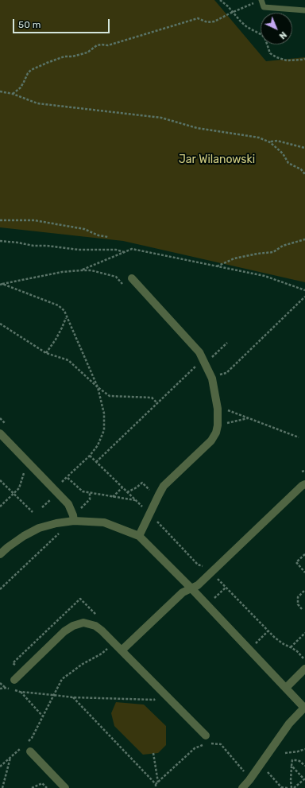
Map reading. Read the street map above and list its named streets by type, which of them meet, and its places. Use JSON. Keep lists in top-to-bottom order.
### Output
{
  "parks": ["Jar Wilanowski"],
  "scale_bar": "50 m",
  "north": "bottom right"
}
